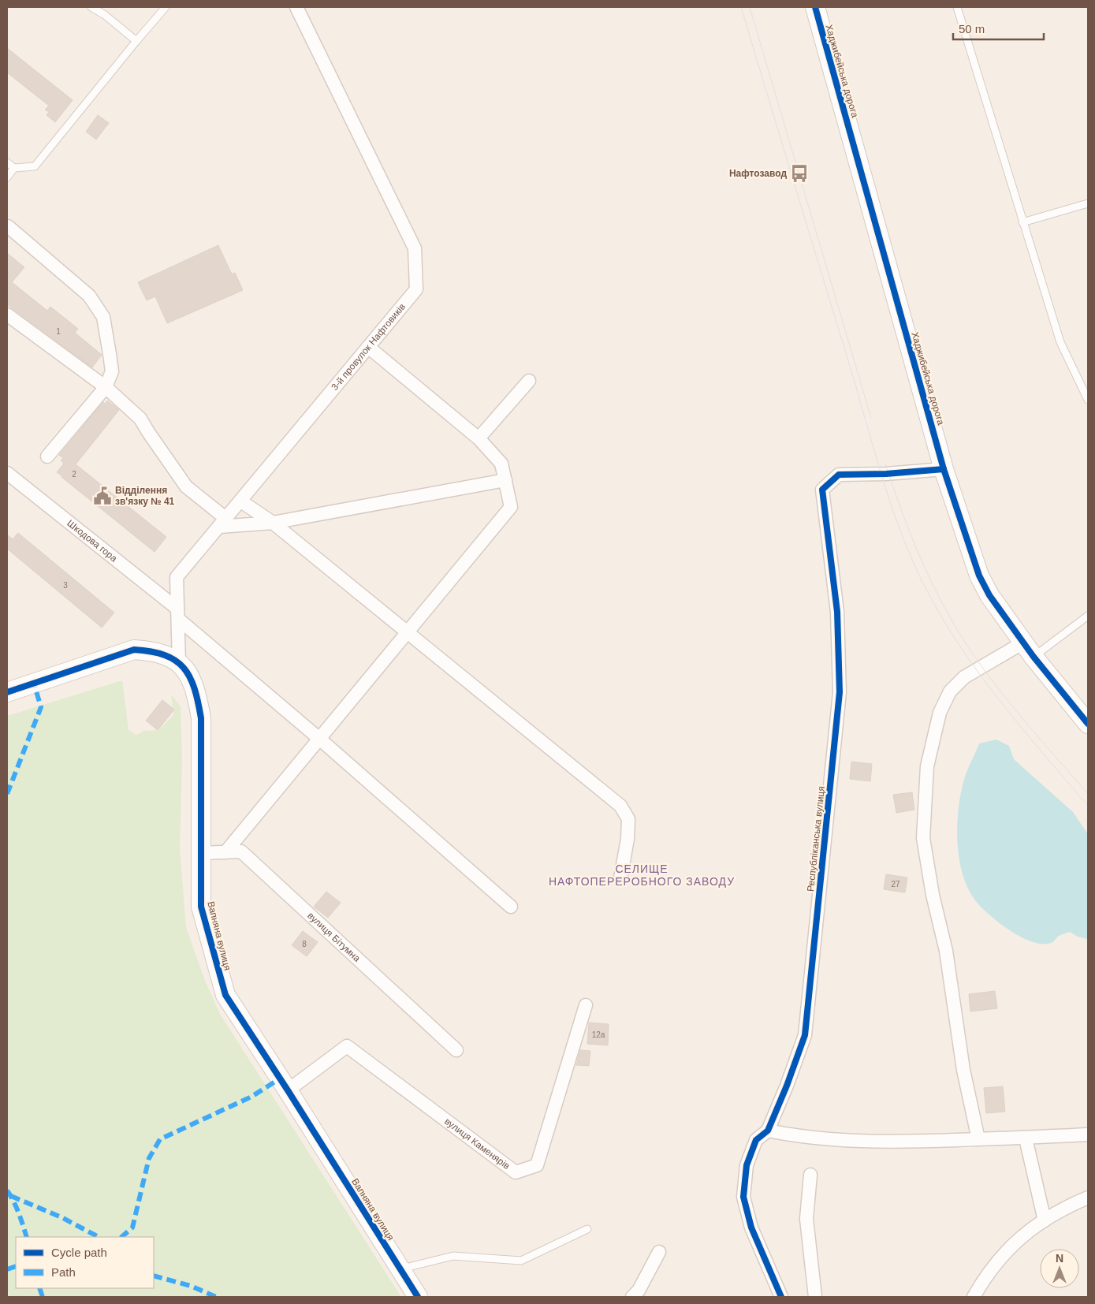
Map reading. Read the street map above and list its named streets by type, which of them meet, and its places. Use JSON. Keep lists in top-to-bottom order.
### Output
{
  "streets": {
    "street": [
      "Хаджибейська дорога",
      "3-й провулок Нафтовиків",
      "Шкодова гора",
      "Республіканська вулиця",
      "Вапняна вулиця",
      "вулиця Бітумна",
      "вулиця Каменярів"
    ]
  },
  "crossings": [
    ["Хаджибейська дорога", "Республіканська вулиця"],
    ["3-й провулок Нафтовиків", "Шкодова гора"],
    ["3-й провулок Нафтовиків", "Вапняна вулиця"],
    ["Вапняна вулиця", "вулиця Бітумна"],
    ["Вапняна вулиця", "вулиця Каменярів"]
  ],
  "districts": ["СЕЛИЩЕ НАФТОПЕРЕРОБНОГО ЗАВОДУ"],
  "places": {
    "bus stop": ["Нафтозавод"],
    "public building": ["Відділення зв'язку № 41"]
  },
  "house_numbers": [
    "1",
    "2",
    "3",
    "27",
    "8",
    "12а"
  ],
  "legend": ["Cycle path", "Path"],
  "scale_bar": "50 m",
  "north": "top"
}
